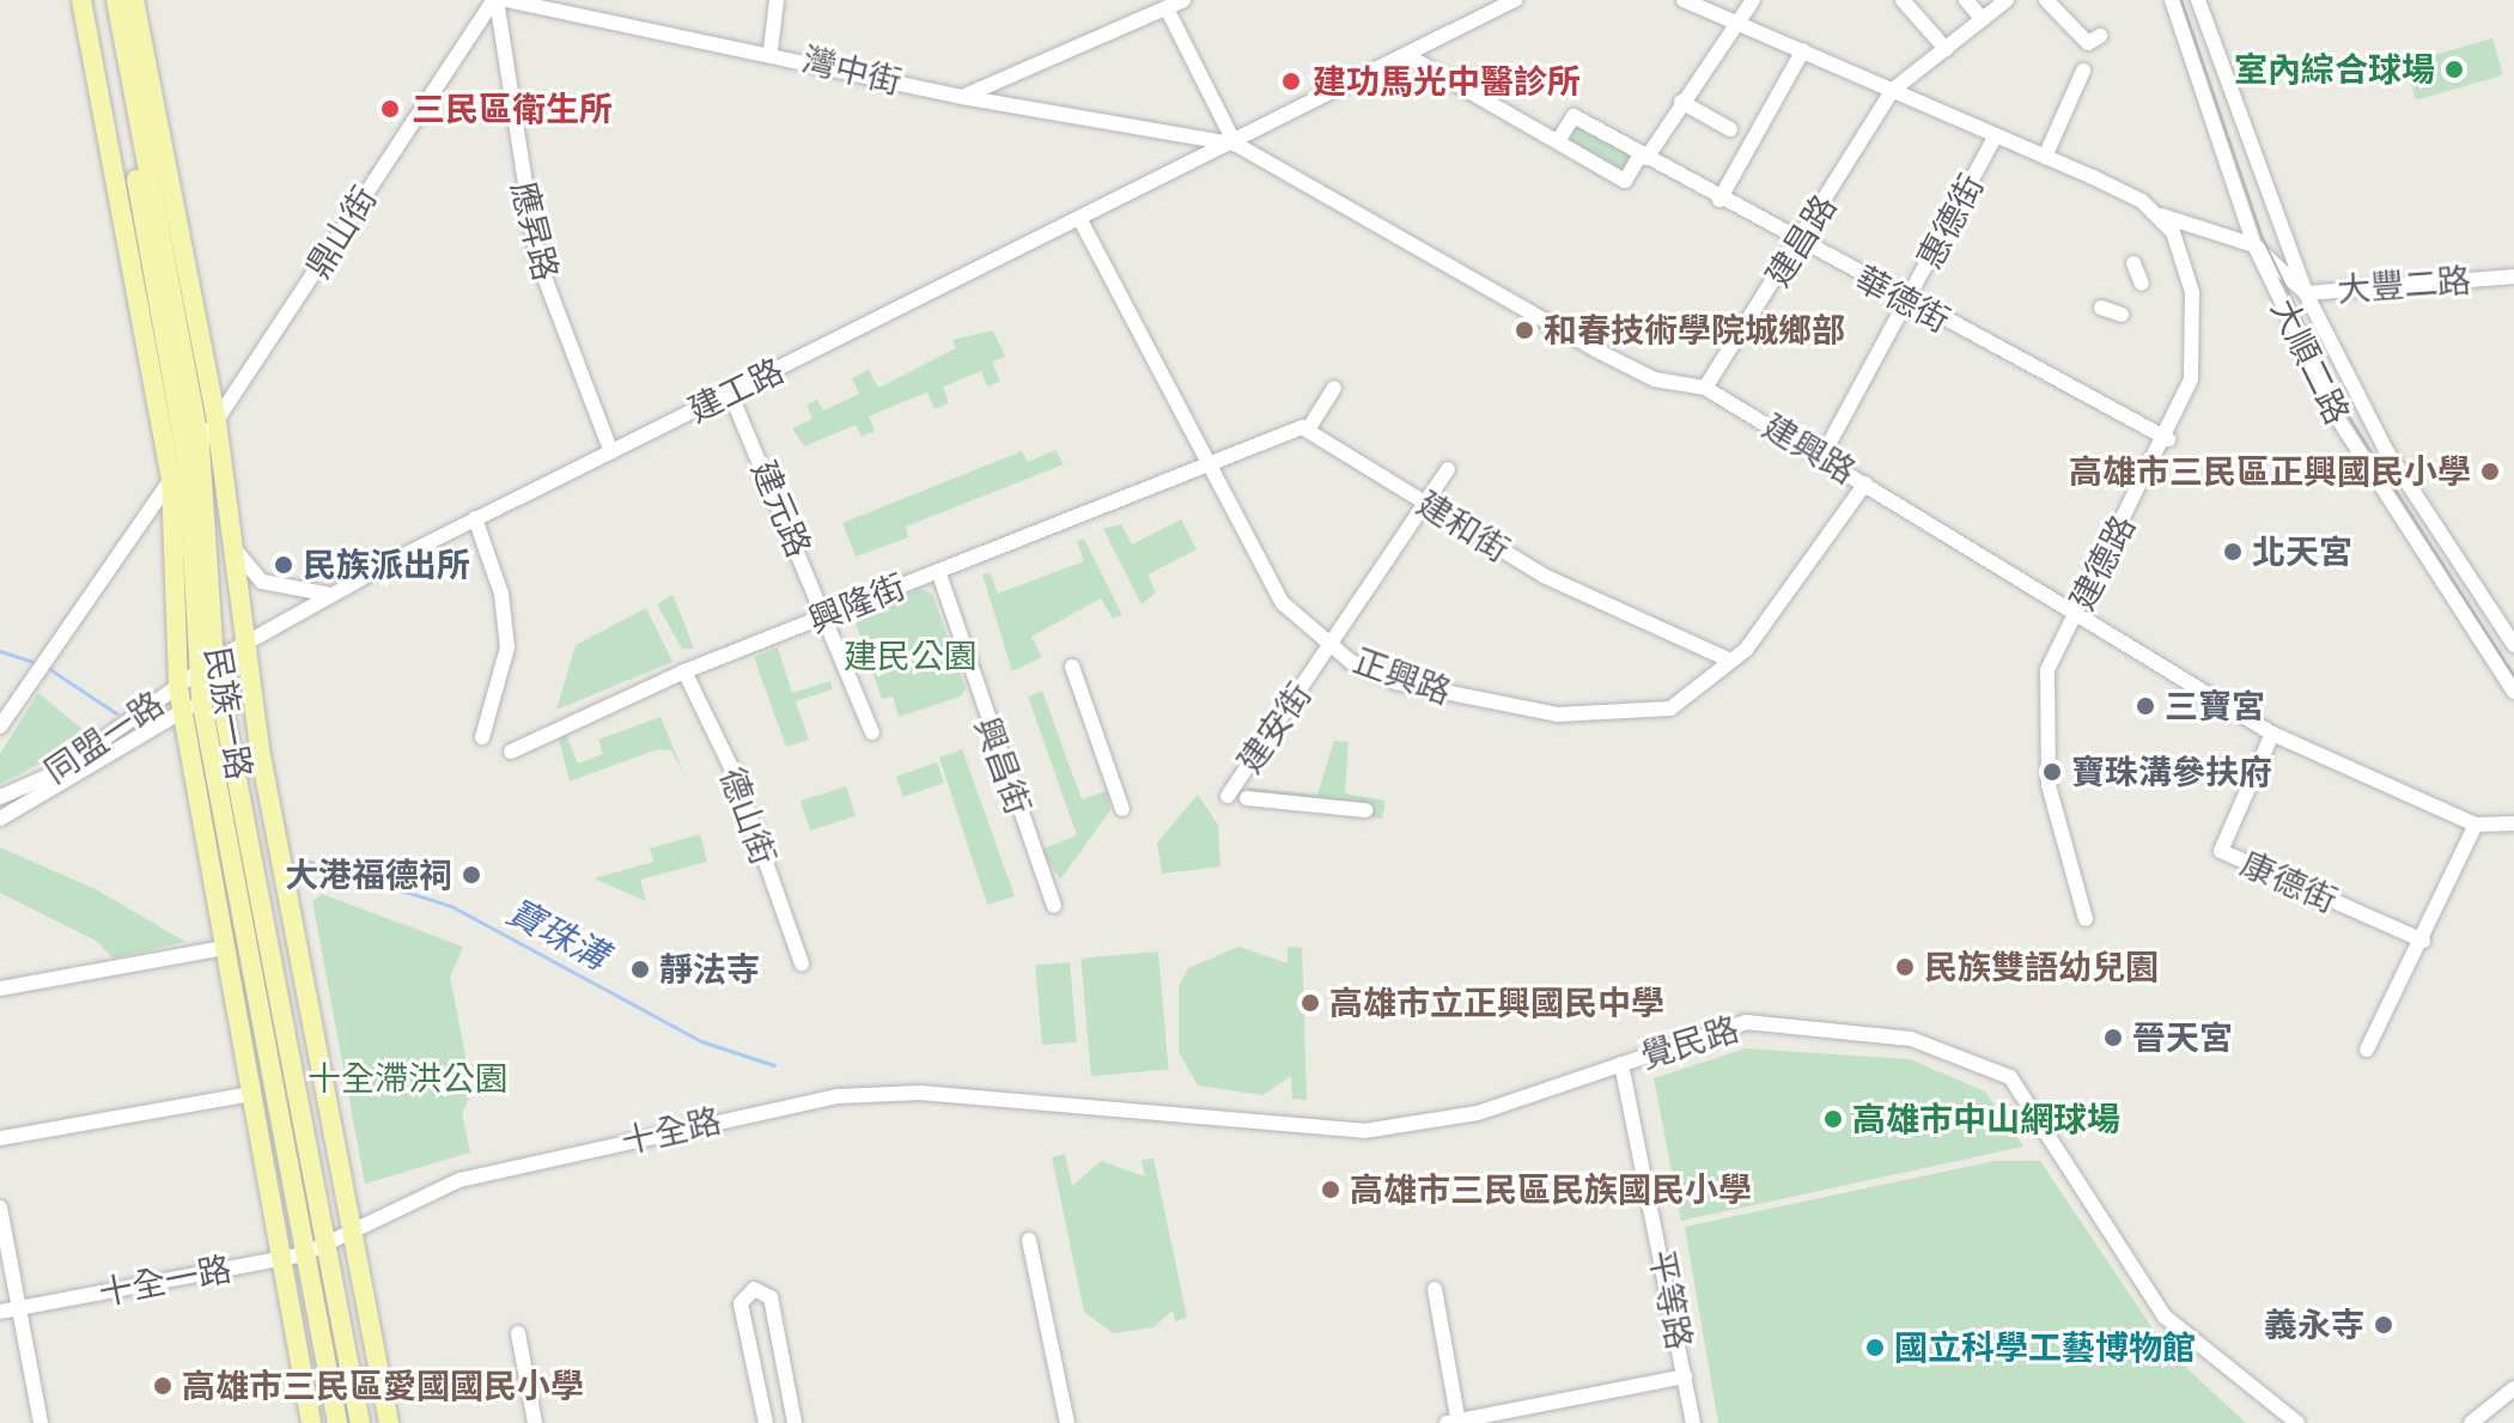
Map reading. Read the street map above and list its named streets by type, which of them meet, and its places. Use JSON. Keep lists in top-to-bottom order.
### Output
{
  "streets": {
    "main road": ["民族一路"],
    "street": [
      "灣中街",
      "惠德街",
      "應昇路",
      "鼎山街",
      "建昌路",
      "大豐二路",
      "華德街",
      "大順二路",
      "建工路",
      "建興路",
      "建元路",
      "建和街",
      "建德路",
      "興隆街",
      "正興路",
      "建安街",
      "同盟一路",
      "興昌街",
      "德山街",
      "康德街",
      "覺民路",
      "十全路",
      "十全一路",
      "平等路"
    ]
  },
  "crossings": [
    ["惠德街", "華德街"],
    ["惠德街", "建興路"],
    ["應昇路", "鼎山街"],
    ["應昇路", "建工路"],
    ["鼎山街", "民族一路"],
    ["建昌路", "華德街"],
    ["建昌路", "建興路"],
    ["大豐二路", "大順二路"],
    ["華德街", "建德路"],
    ["建工路", "建興路"],
    ["建工路", "建元路"],
    ["建工路", "正興路"],
    ["建工路", "民族一路"],
    ["建工路", "同盟一路"],
    ["建興路", "建德路"],
    ["建興路", "正興路"],
    ["建興路", "康德街"],
    ["建元路", "興隆街"],
    ["建和街", "正興路"],
    ["建和街", "建安街"],
    ["興隆街", "正興路"],
    ["興隆街", "興昌街"],
    ["興隆街", "德山街"],
    ["正興路", "建安街"],
    ["民族一路", "同盟一路"],
    ["民族一路", "十全路"],
    ["民族一路", "十全一路"],
    ["覺民路", "十全路"],
    ["覺民路", "平等路"],
    ["十全路", "十全一路"]
  ],
  "water": ["寶珠溝"],
  "parks": ["建民公園", "十全滯洪公園"],
  "places": [
    "室內綜合球場",
    "建功馬光中醫診所",
    "三民區衛生所",
    "和春技術學院城鄉部",
    "高雄市三民區正興國民小學",
    "北天宮",
    "民族派出所",
    "三寶宮",
    "寶珠溝參扶府",
    "大港福德祠",
    "民族雙語幼兒園",
    "靜法寺",
    "高雄市立正興國民中學",
    "晉天宮",
    "高雄市中山網球場",
    "高雄市三民區民族國民小學",
    "義永寺",
    "國立科學工藝博物館",
    "高雄市三民區愛國國民小學"
  ]
}
